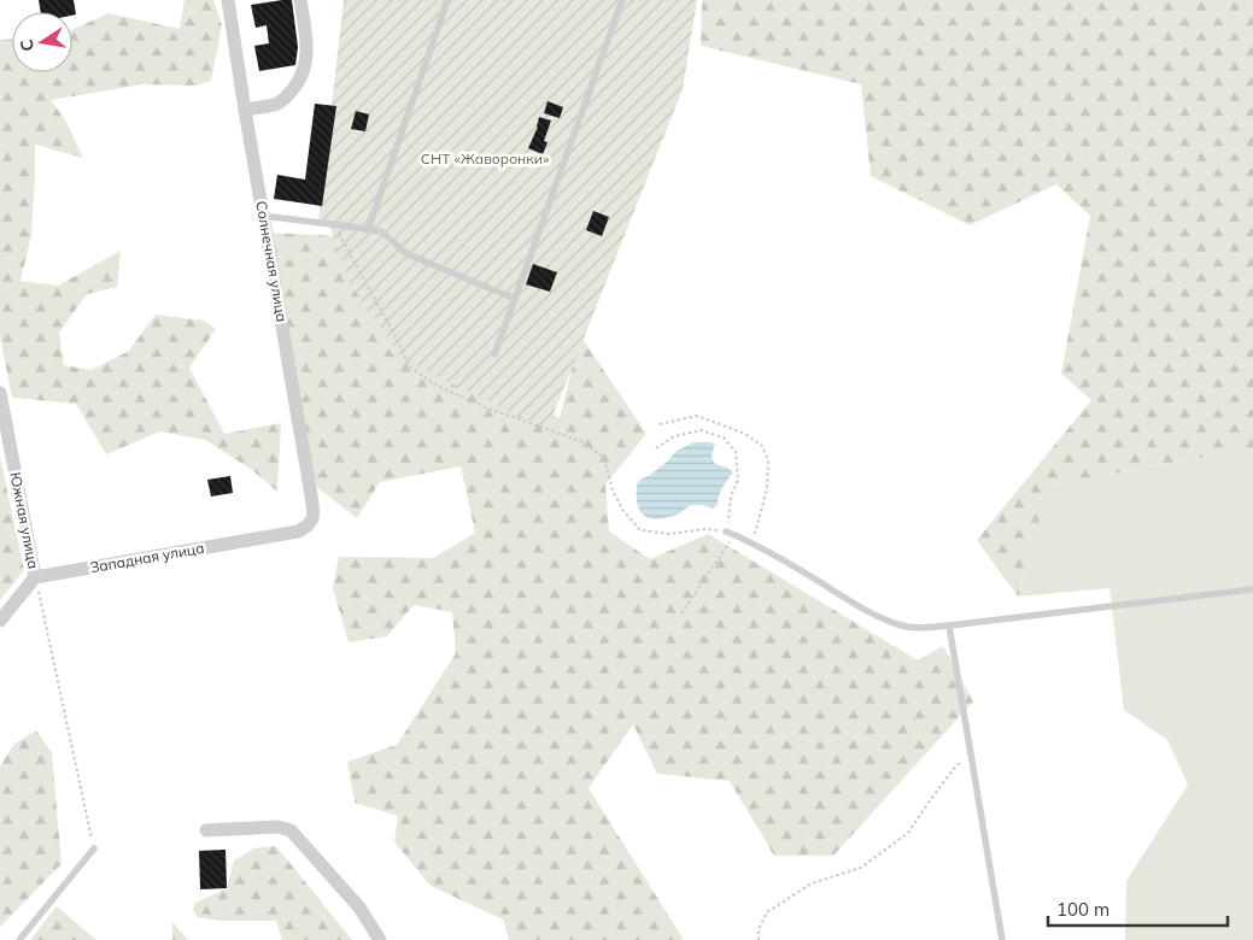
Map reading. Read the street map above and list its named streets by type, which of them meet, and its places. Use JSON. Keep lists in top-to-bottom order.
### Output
{
  "streets": {
    "street": ["Солнечная улица", "Южная улица", "Западная улица"]
  },
  "crossings": [
    ["Солнечная улица", "Западная улица"],
    ["Южная улица", "Западная улица"]
  ],
  "parks": ["СНТ «Жаворонки»"],
  "scale_bar": "100 m",
  "north": "left"
}
